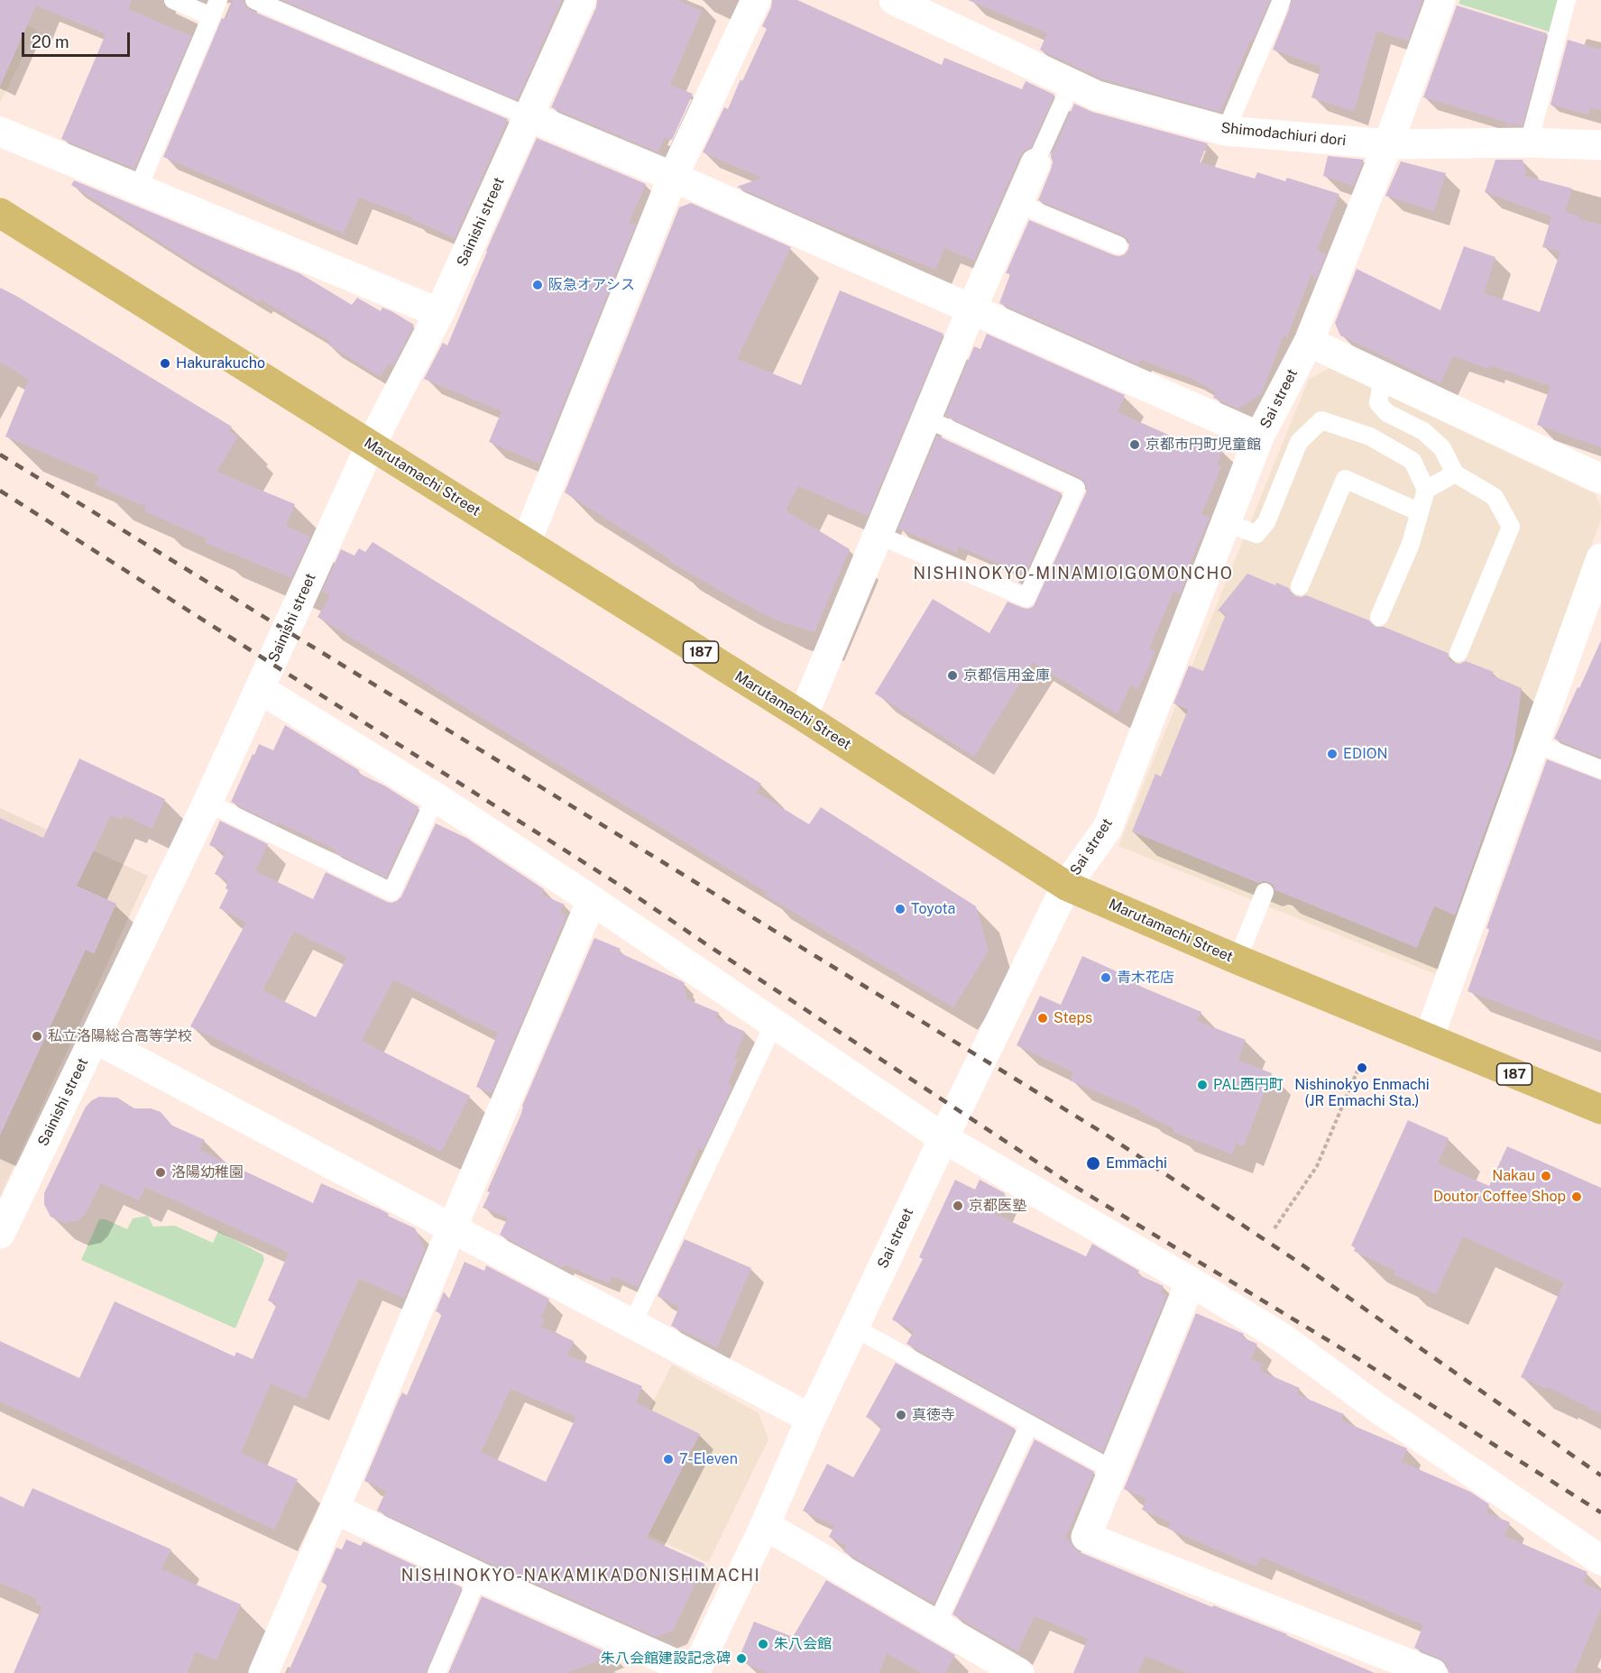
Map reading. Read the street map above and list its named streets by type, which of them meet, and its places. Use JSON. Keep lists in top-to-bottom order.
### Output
{
  "streets": {
    "main road": ["Marutamachi Street", "187"],
    "street": ["Shimodachiuri dori", "Sainishi street", "Sai street"]
  },
  "crossings": [
    ["Shimodachiuri dori", "Sai street"],
    ["Sainishi street", "Marutamachi Street"],
    ["Sai street", "Marutamachi Street"]
  ],
  "districts": ["NISHINOKYO-MINAMIOIGOMONCHO", "NISHINOKYO-NAKAMIKADONISHIMACHI"],
  "places": [
    "阪急オアシス",
    "Hakurakucho",
    "京都市円町児童館",
    "京都信用金庫",
    "EDION",
    "Toyota",
    "青木花店",
    "Steps",
    "私立洛陽総合高等学校",
    "Nishinokyo Enmachi (JR Enmachi Sta.)",
    "PAL西円町",
    "Emmachi",
    "洛陽幼稚園",
    "Nakau",
    "Doutor Coffee Shop",
    "京都医塾",
    "真徳寺",
    "7-Eleven",
    "朱八会館",
    "朱八会館建設記念碑"
  ],
  "scale_bar": "20 m"
}
